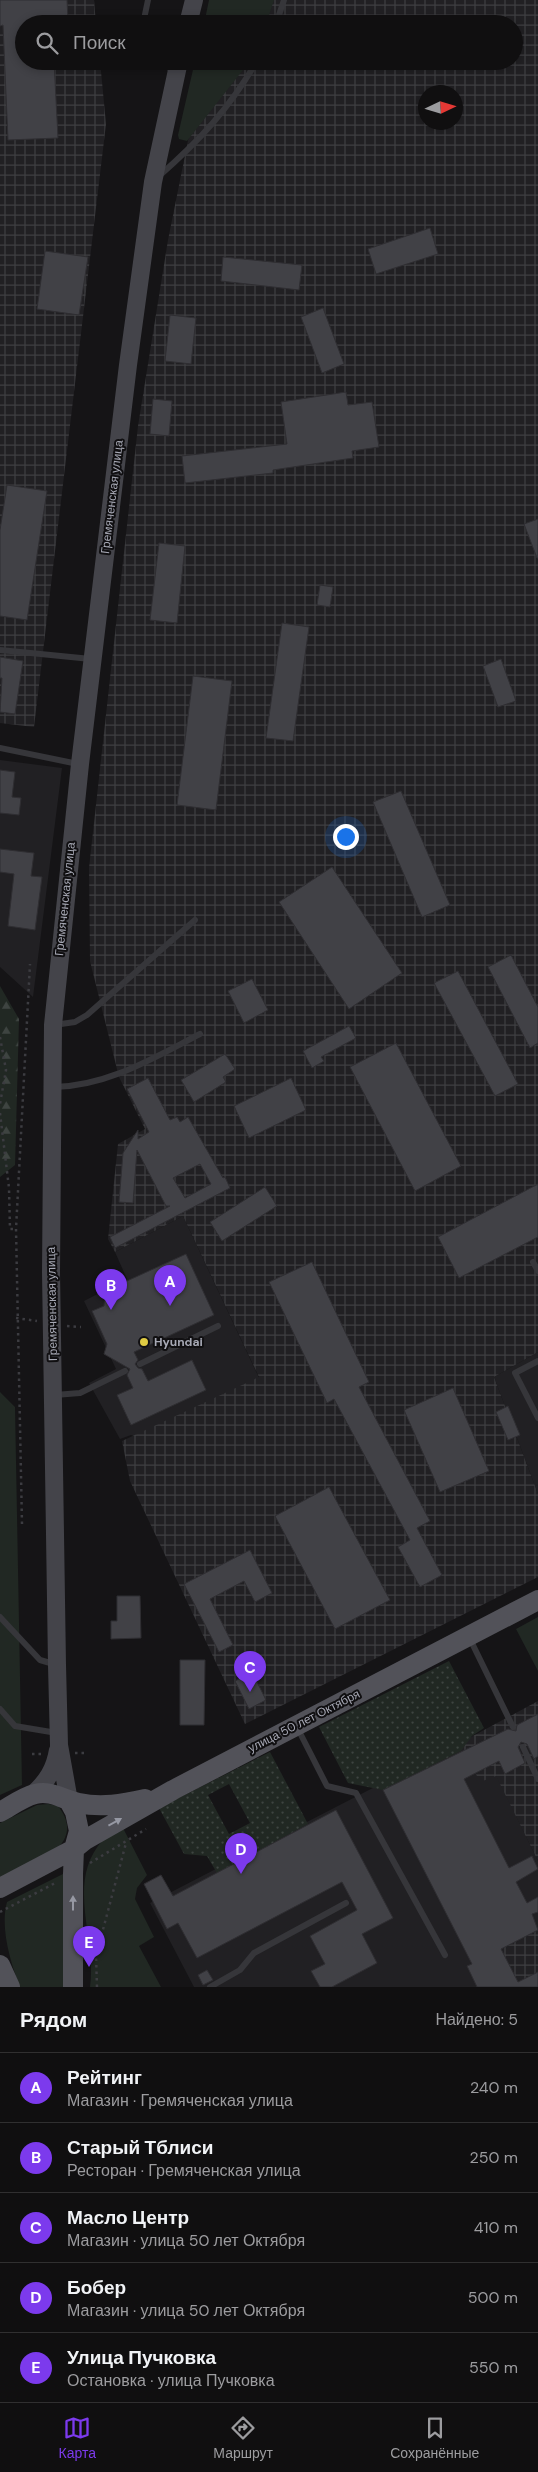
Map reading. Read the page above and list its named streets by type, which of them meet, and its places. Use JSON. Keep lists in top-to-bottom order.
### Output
{
  "streets": {
    "main road": ["Гремяченская улица", "улица 50 лет Октября"]
  },
  "places": ["Hyundai"],
  "north": "right",
  "page": {
    "search": "Поиск",
    "pins": [
      "A",
      "B",
      "C",
      "D",
      "E"
    ],
    "heading": ["Рядом", "Найдено: 5"],
    "list": [
      {
        "mark": "A",
        "name": "Рейтинг",
        "note": "Магазин · Гремяченская улица",
        "value": "240 m"
      },
      {
        "mark": "B",
        "name": "Старый Тблиси",
        "note": "Ресторан · Гремяченская улица",
        "value": "250 m"
      },
      {
        "mark": "C",
        "name": "Масло Центр",
        "note": "Магазин · улица 50 лет Октября",
        "value": "410 m"
      },
      {
        "mark": "D",
        "name": "Бобер",
        "note": "Магазин · улица 50 лет Октября",
        "value": "500 m"
      },
      {
        "mark": "E",
        "name": "Улица Пучковка",
        "note": "Остановка · улица Пучковка",
        "value": "550 m"
      }
    ],
    "nav": ["Карта", "Маршрут", "Сохранённые"]
  }
}
